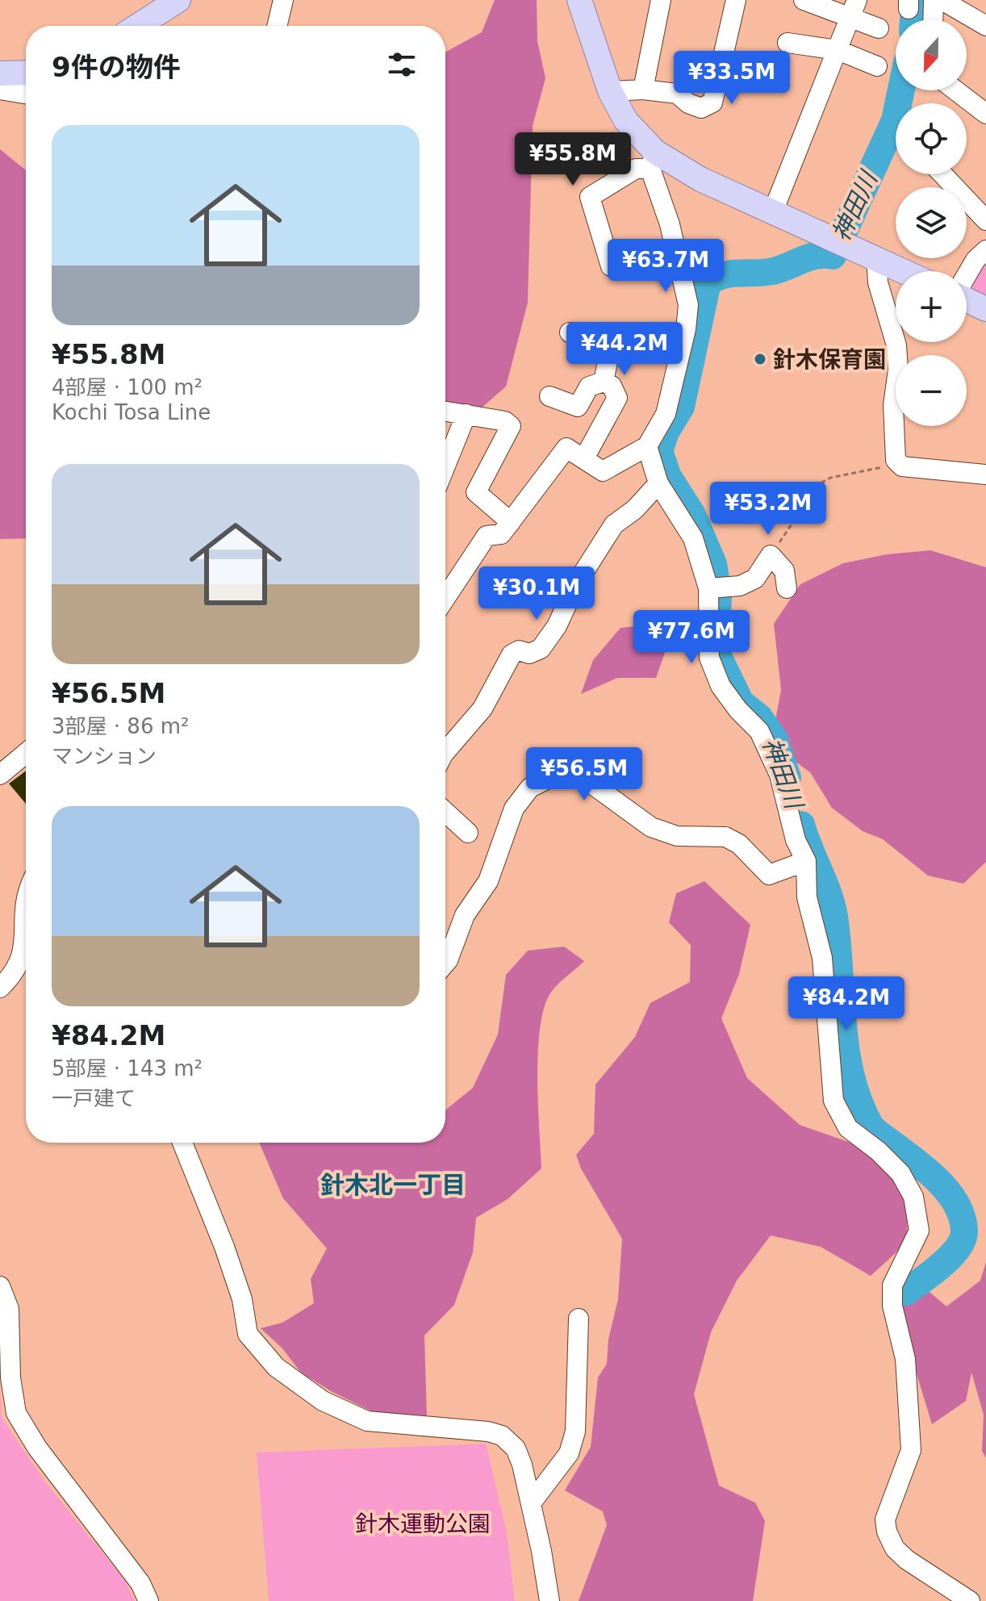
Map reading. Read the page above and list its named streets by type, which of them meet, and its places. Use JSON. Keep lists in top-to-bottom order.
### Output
{
  "districts": ["針木北一丁目"],
  "water": ["神田川"],
  "parks": ["針木運動公園"],
  "places": ["針木保育園"],
  "north": "bottom",
  "page": {
    "map_buttons": ["+", "−"],
    "heading": "9件の物件",
    "price": [
      "¥33.5M",
      "¥55.8M",
      "¥63.7M",
      "¥44.2M",
      "¥53.2M",
      "¥30.1M",
      "¥77.6M",
      "¥56.5M",
      "¥84.2M"
    ],
    "list": [
      {
        "name": "¥55.8M",
        "note": "4部屋 · 100 m² · Kochi Tosa Line"
      },
      {
        "name": "¥56.5M",
        "note": "3部屋 · 86 m² · マンション"
      },
      {
        "name": "¥84.2M",
        "note": "5部屋 · 143 m² · 一戸建て"
      }
    ]
  }
}
